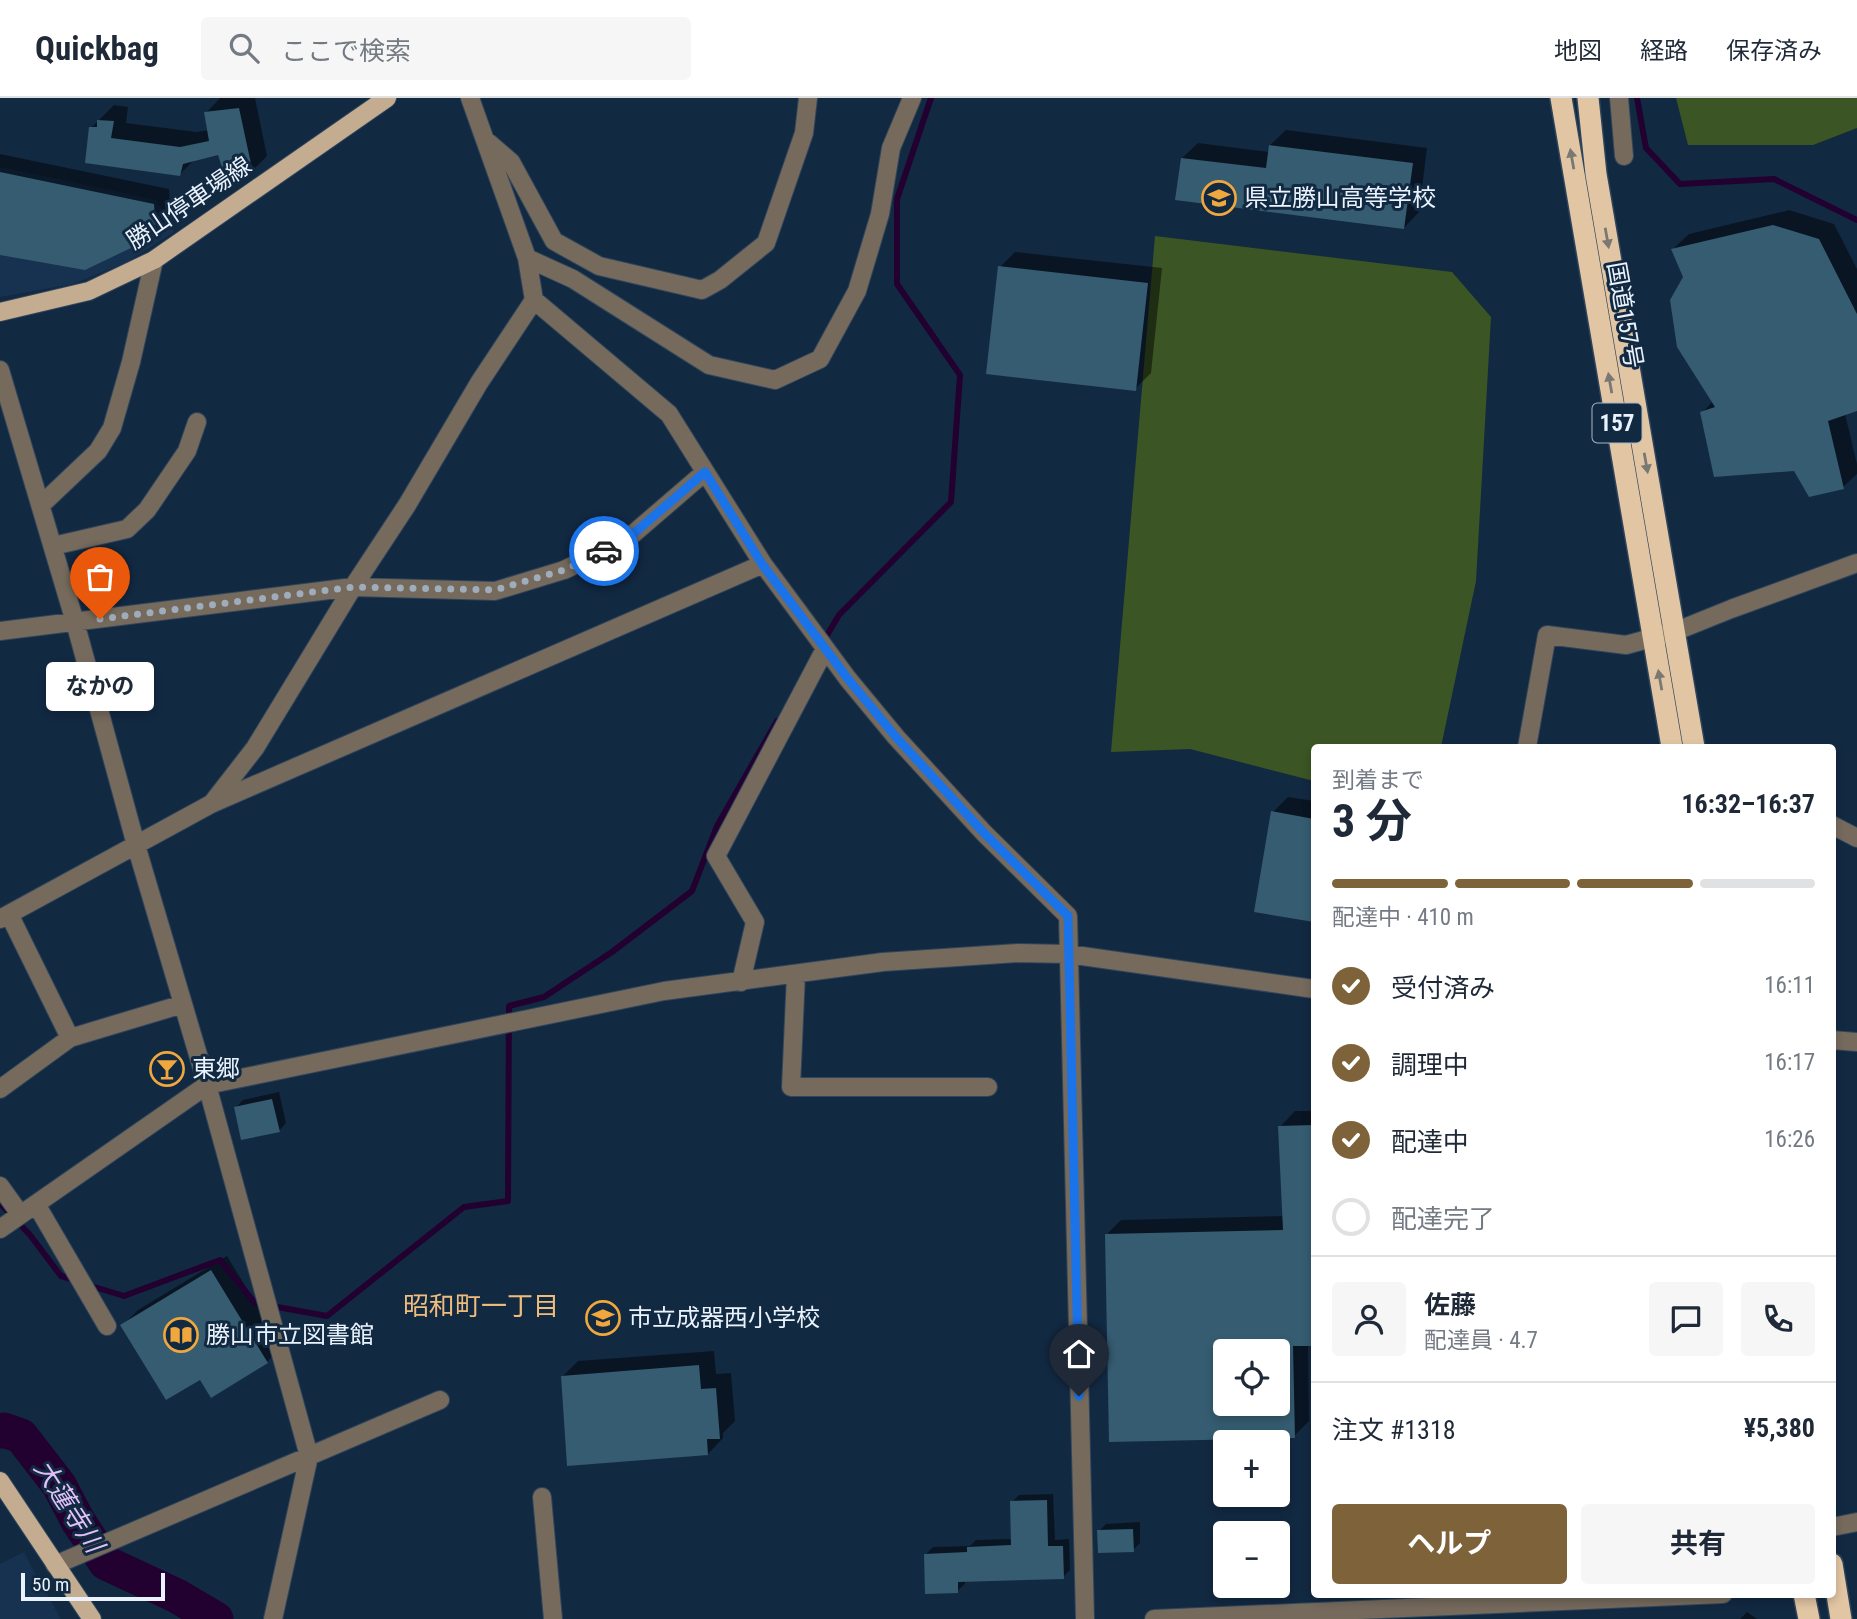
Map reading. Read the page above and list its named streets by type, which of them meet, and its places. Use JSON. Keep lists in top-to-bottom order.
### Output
{
  "streets": {
    "highway": ["国道157号", "157"],
    "main road": ["勝山停車場線"]
  },
  "districts": ["昭和町一丁目"],
  "water": ["大蓮寺川"],
  "places": {
    "school or university": ["県立勝山高等学校", "市立成器西小学校"],
    "other": ["なかの"],
    "bar": ["東郷"],
    "library": ["勝山市立図書館"]
  },
  "scale_bar": "50 m",
  "page": {
    "header": "Quickbag",
    "search": "ここで検索",
    "nav": ["地図", "経路", "保存済み"],
    "bubble": "なかの",
    "heading": ["3 分", "到着まで", "16:32–16:37"],
    "panel": [
      "佐藤",
      "配達員 · 4.7",
      "注文 #1318",
      "¥5,380"
    ],
    "bar": "配達中 · 410 m",
    "list": [
      ["受付済み", "16:11"],
      ["調理中", "16:17"],
      ["配達中", "16:26"],
      "配達完了"
    ],
    "map_buttons": ["+", "−"],
    "buttons": ["ヘルプ", "共有"],
    "scale": "50 m"
  }
}
